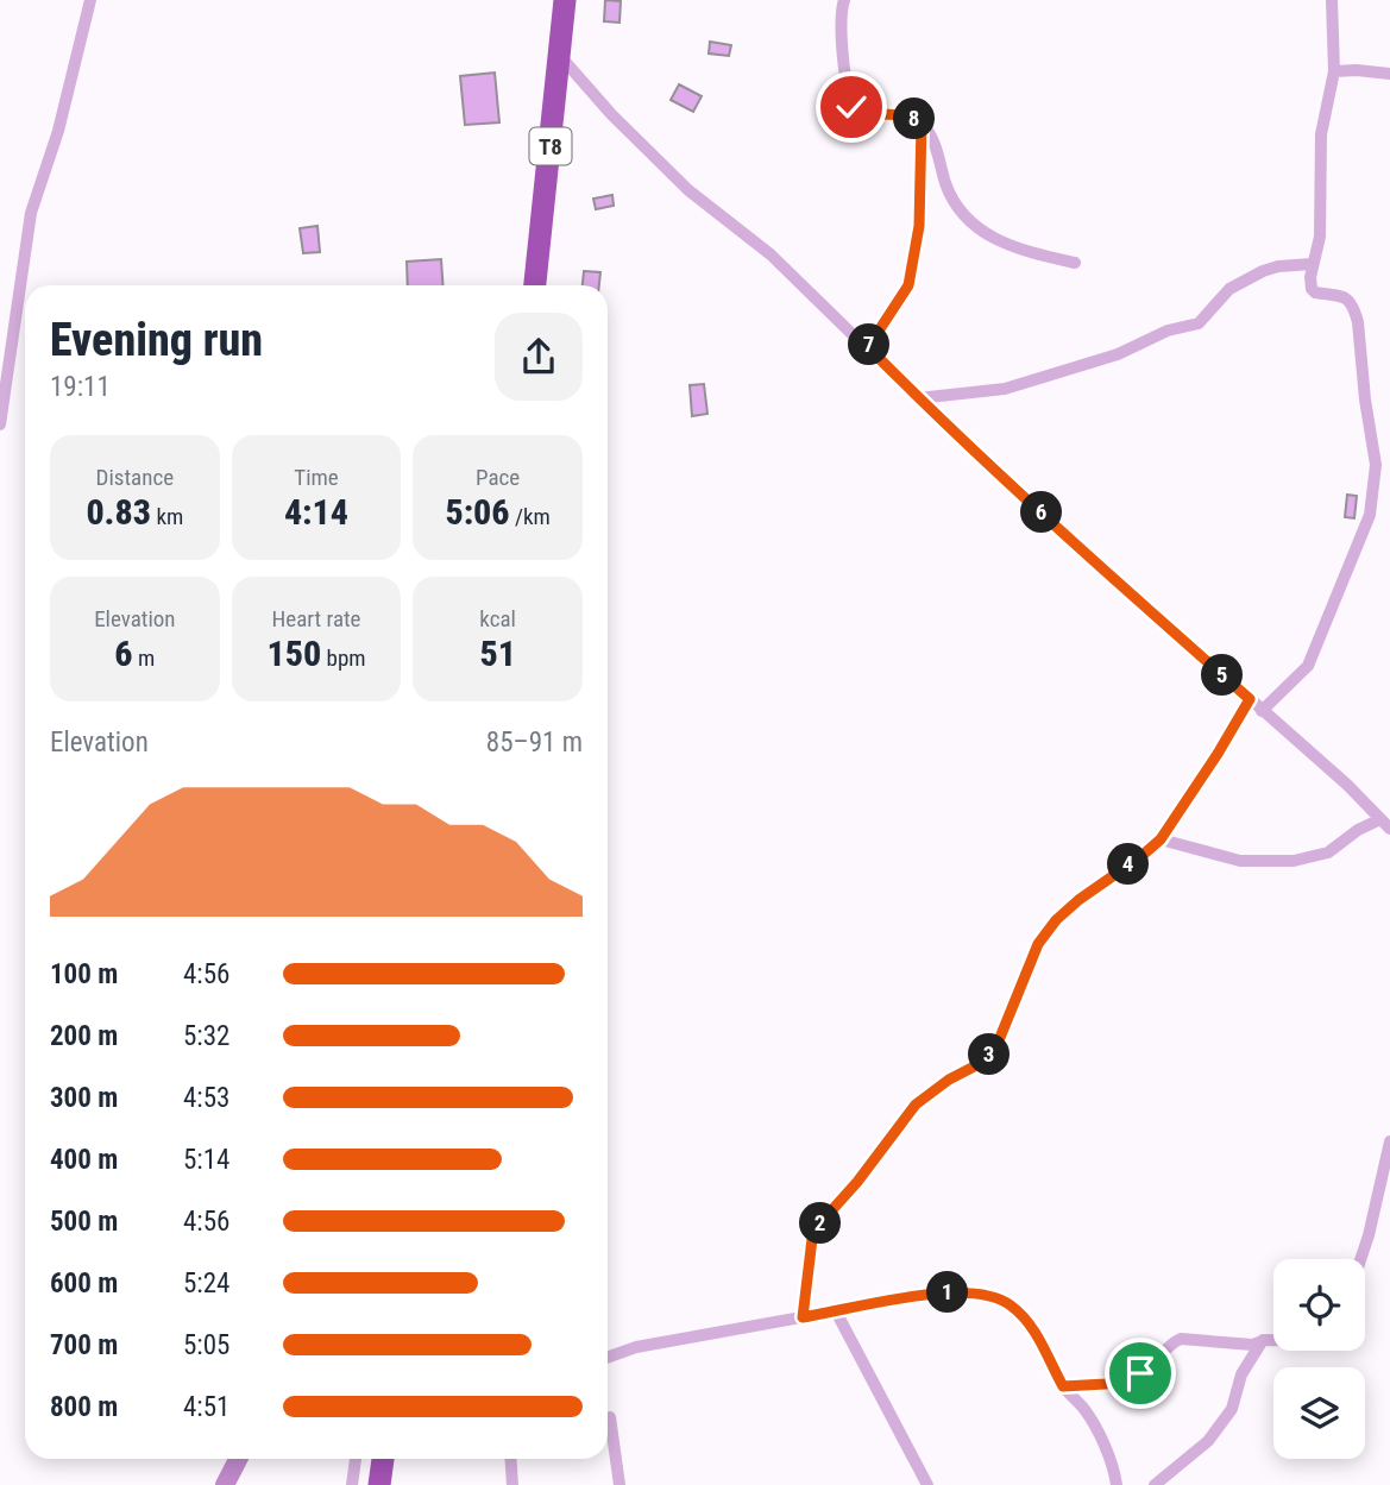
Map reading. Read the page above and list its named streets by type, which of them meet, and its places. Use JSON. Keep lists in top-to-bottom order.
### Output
{
  "streets": {
    "highway": ["T8"]
  },
  "page": {
    "pins": [
      "8",
      "7",
      "6",
      "5",
      "4",
      "3",
      "2",
      "1"
    ],
    "heading": ["Evening run", "19:11"],
    "stats": [
      ["Distance", "0.83 km"],
      ["Time", "4:14"],
      ["Pace", "5:06 /km"],
      ["Elevation", "6 m"],
      ["Heart rate", "150 bpm"],
      ["kcal", "51"]
    ],
    "chart": ["Elevation", "85–91 m"],
    "list": [
      {
        "name": "100 m",
        "note": "4:56"
      },
      {
        "name": "200 m",
        "note": "5:32"
      },
      {
        "name": "300 m",
        "note": "4:53"
      },
      {
        "name": "400 m",
        "note": "5:14"
      },
      {
        "name": "500 m",
        "note": "4:56"
      },
      {
        "name": "600 m",
        "note": "5:24"
      },
      {
        "name": "700 m",
        "note": "5:05"
      },
      {
        "name": "800 m",
        "note": "4:51"
      }
    ]
  }
}
